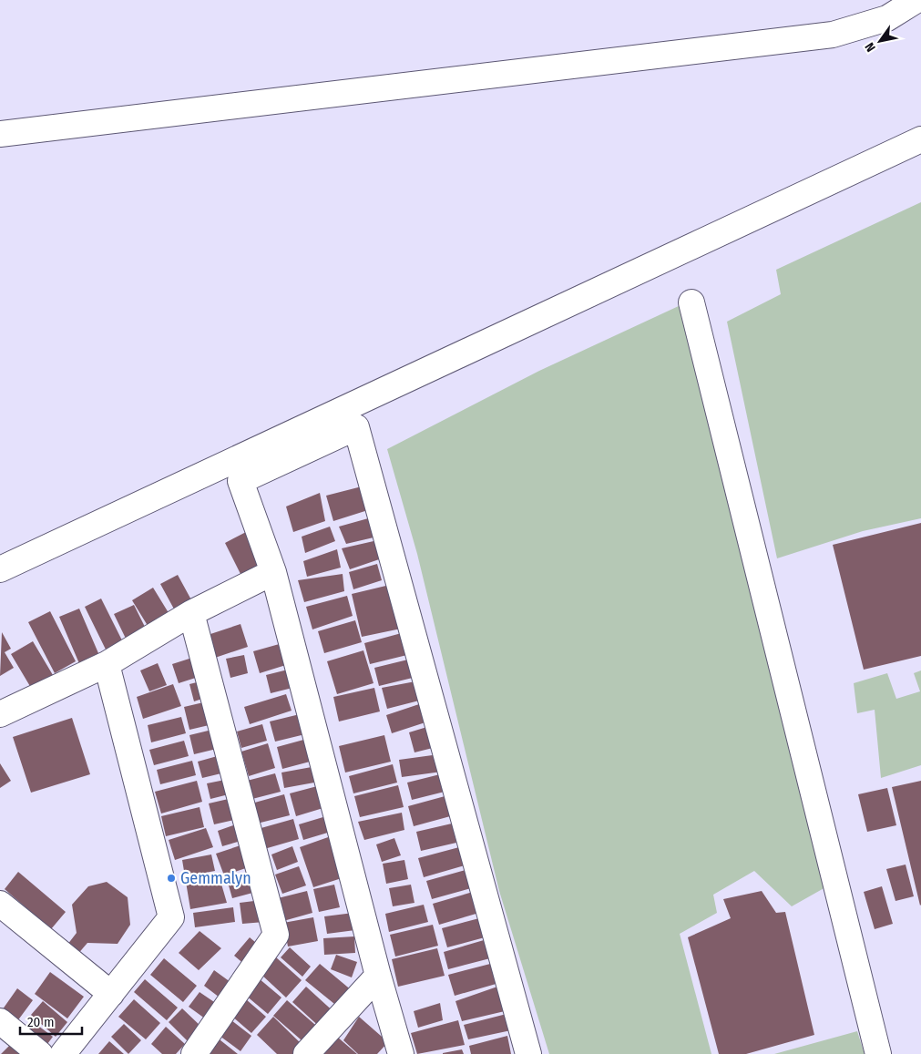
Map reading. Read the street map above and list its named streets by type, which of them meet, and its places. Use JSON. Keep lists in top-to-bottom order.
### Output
{
  "places": ["Gemmalyn"],
  "scale_bar": "20 m",
  "north": "bottom left"
}
